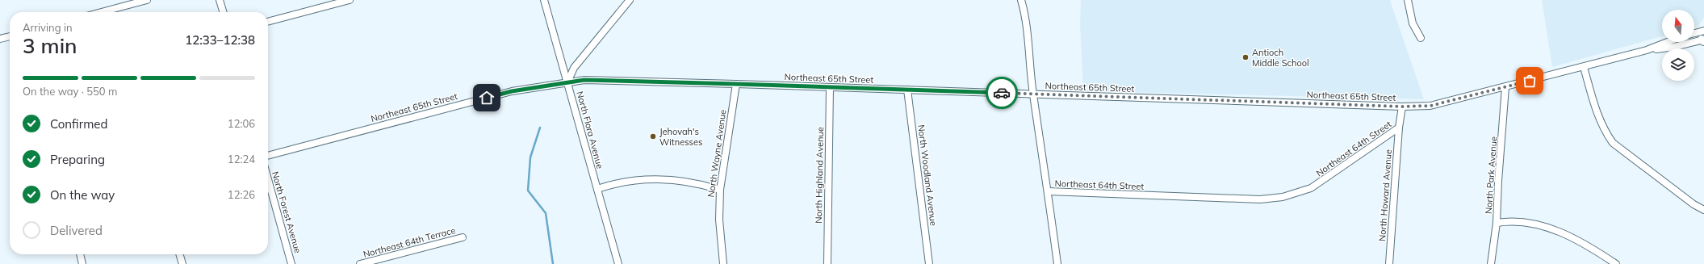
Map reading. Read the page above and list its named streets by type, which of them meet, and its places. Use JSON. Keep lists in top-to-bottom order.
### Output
{
  "streets": {
    "street": [
      "Northeast 65th Street",
      "North Flora Avenue",
      "Northeast 64th Street",
      "North Wayne Avenue",
      "North Highland Avenue",
      "North Woodland Avenue",
      "North Park Avenue",
      "North Howard Avenue",
      "North Forest Avenue",
      "Northeast 64th Terrace"
    ]
  },
  "crossings": [
    ["Northeast 65th Street", "North Flora Avenue"],
    ["Northeast 65th Street", "Northeast 64th Street"],
    ["Northeast 65th Street", "North Wayne Avenue"],
    ["Northeast 65th Street", "North Highland Avenue"],
    ["Northeast 65th Street", "North Woodland Avenue"],
    ["Northeast 64th Street", "North Howard Avenue"]
  ],
  "places": ["Antioch Middle School", "Jehovah's Witnesses"],
  "north": "top",
  "page": {
    "heading": ["3 min", "Arriving in", "12:33–12:38"],
    "bar": "On the way · 550 m",
    "list": [
      ["Confirmed", "12:06"],
      ["Preparing", "12:24"],
      ["On the way", "12:26"],
      "Delivered"
    ]
  }
}
